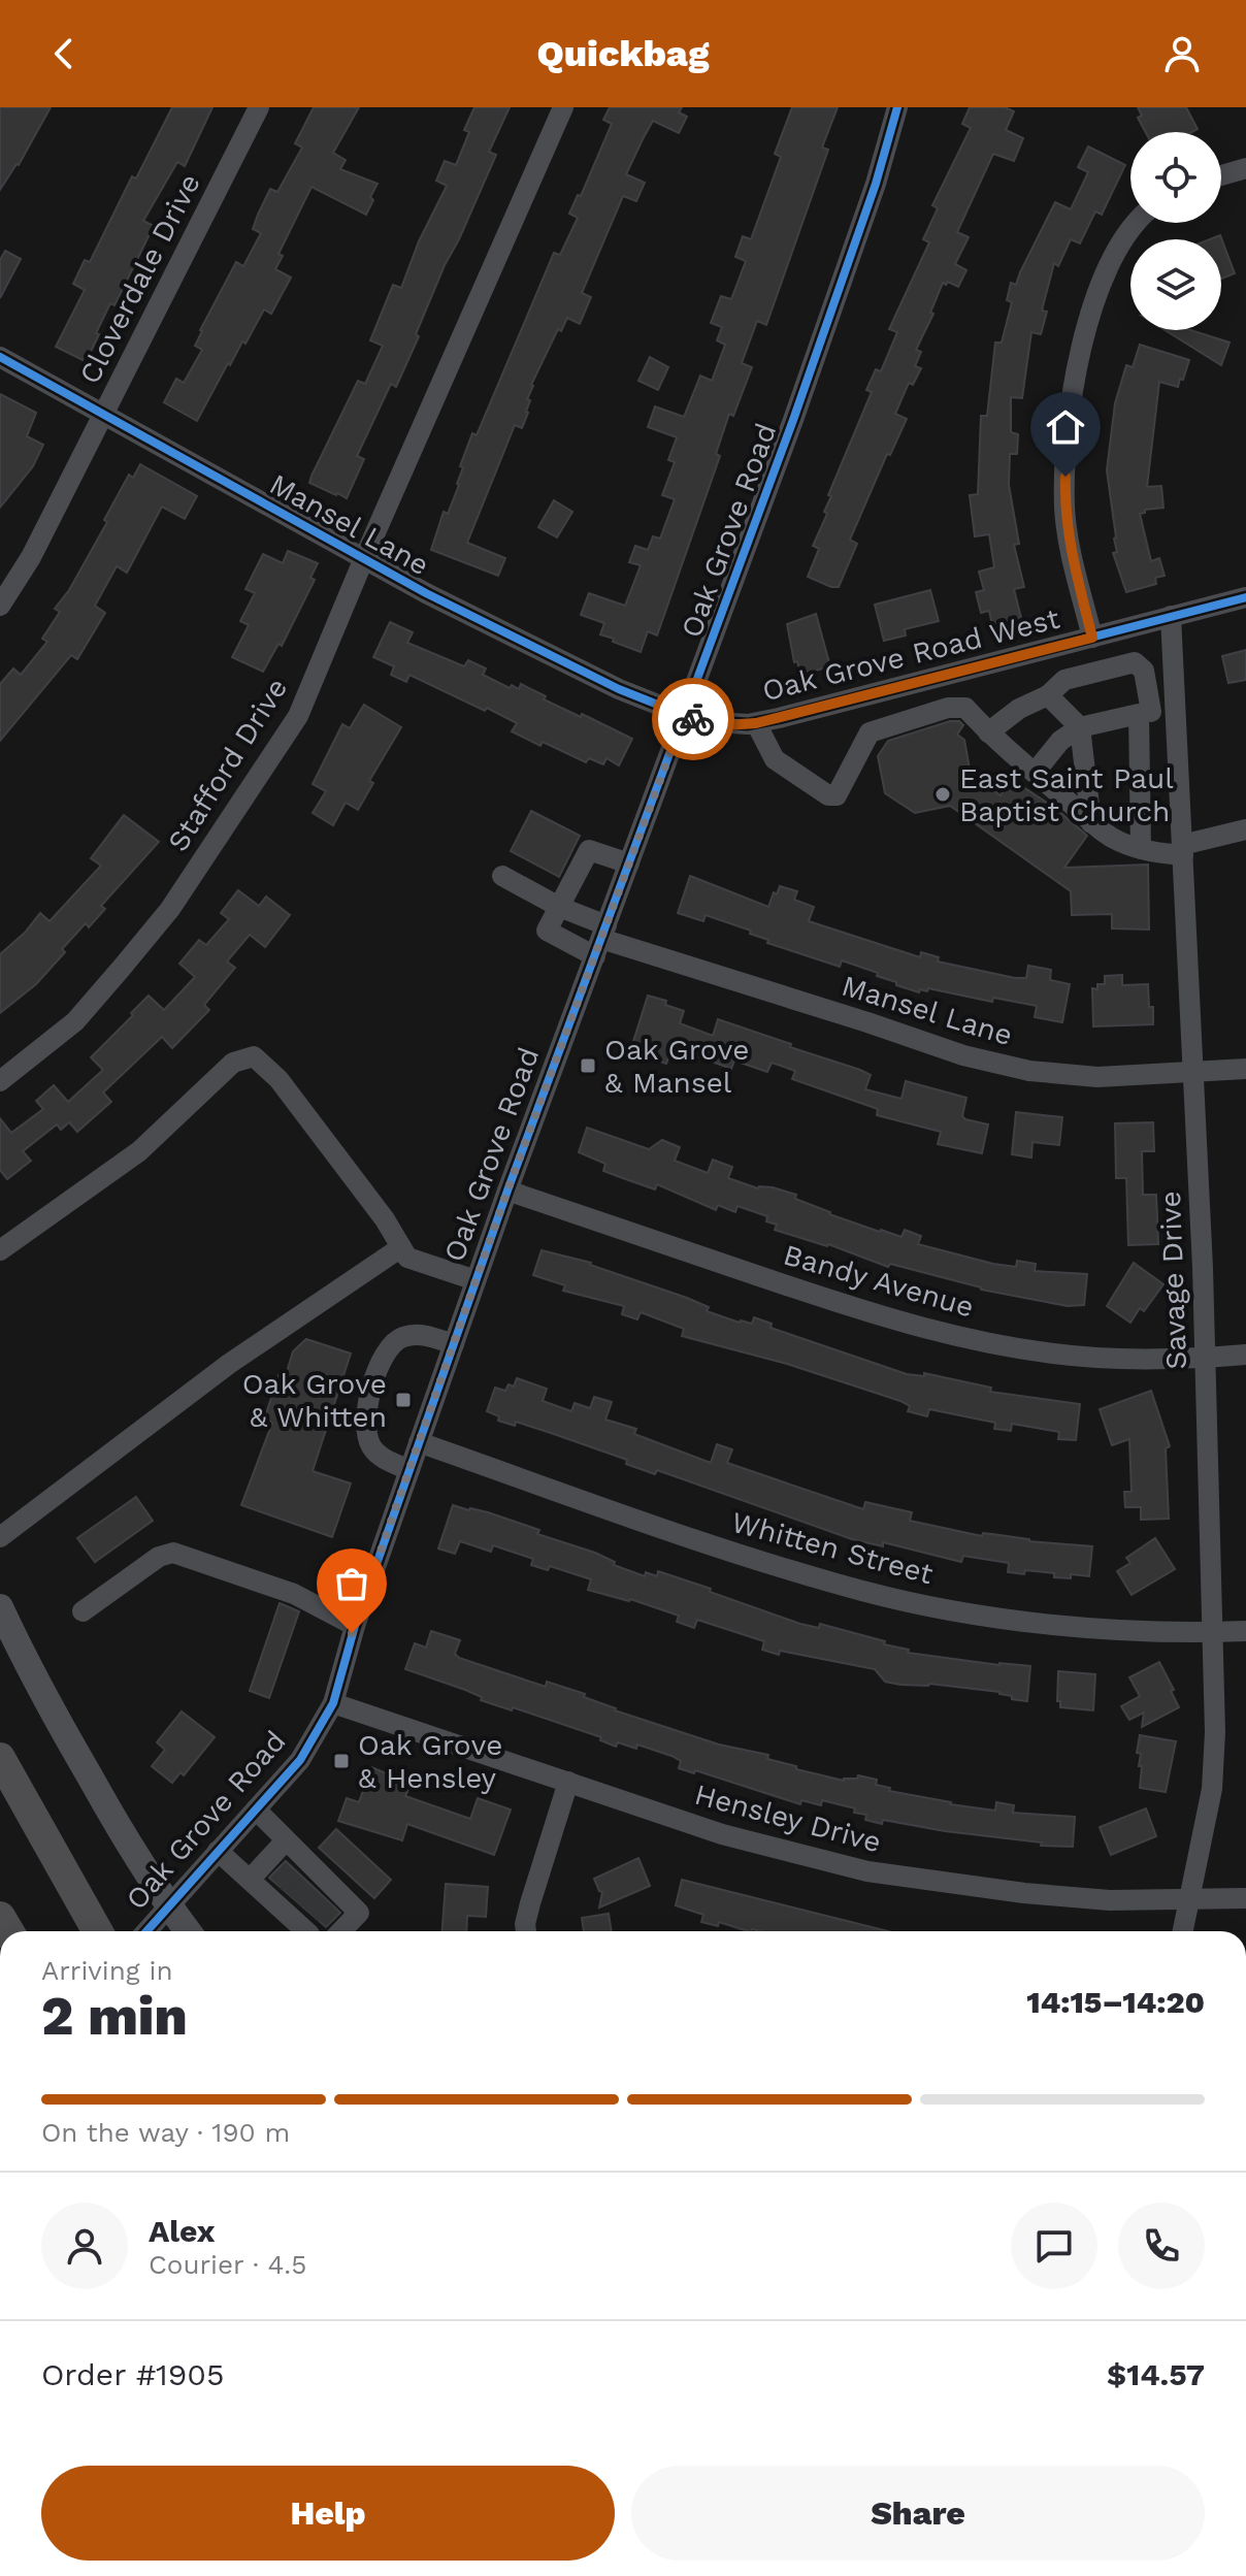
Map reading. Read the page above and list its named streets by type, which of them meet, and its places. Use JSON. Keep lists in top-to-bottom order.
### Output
{
  "streets": {
    "street": [
      "Cloverdale Drive",
      "Mansel Lane",
      "Oak Grove Road",
      "Oak Grove Road West",
      "Stafford Drive",
      "Bandy Avenue",
      "Savage Drive",
      "Whitten Street",
      "Hensley Drive"
    ]
  },
  "crossings": [
    ["Cloverdale Drive", "Mansel Lane"],
    ["Mansel Lane", "Oak Grove Road"],
    ["Mansel Lane", "Oak Grove Road West"],
    ["Mansel Lane", "Stafford Drive"],
    ["Mansel Lane", "Savage Drive"],
    ["Oak Grove Road", "Oak Grove Road West"],
    ["Oak Grove Road", "Bandy Avenue"],
    ["Oak Grove Road", "Whitten Street"],
    ["Oak Grove Road", "Hensley Drive"],
    ["Oak Grove Road West", "Savage Drive"],
    ["Bandy Avenue", "Savage Drive"],
    ["Savage Drive", "Whitten Street"],
    ["Savage Drive", "Hensley Drive"]
  ],
  "places": {
    "other": ["East Saint Paul Baptist Church"],
    "transit": ["Oak Grove & Mansel", "Oak Grove & Whitten", "Oak Grove & Hensley"]
  },
  "page": {
    "header": "Quickbag",
    "heading": ["2 min", "Arriving in", "14:15–14:20"],
    "panel": [
      "Alex",
      "Courier · 4.5",
      "Order #1905",
      "$14.57"
    ],
    "bar": "On the way · 190 m",
    "buttons": ["Help", "Share"]
  }
}
